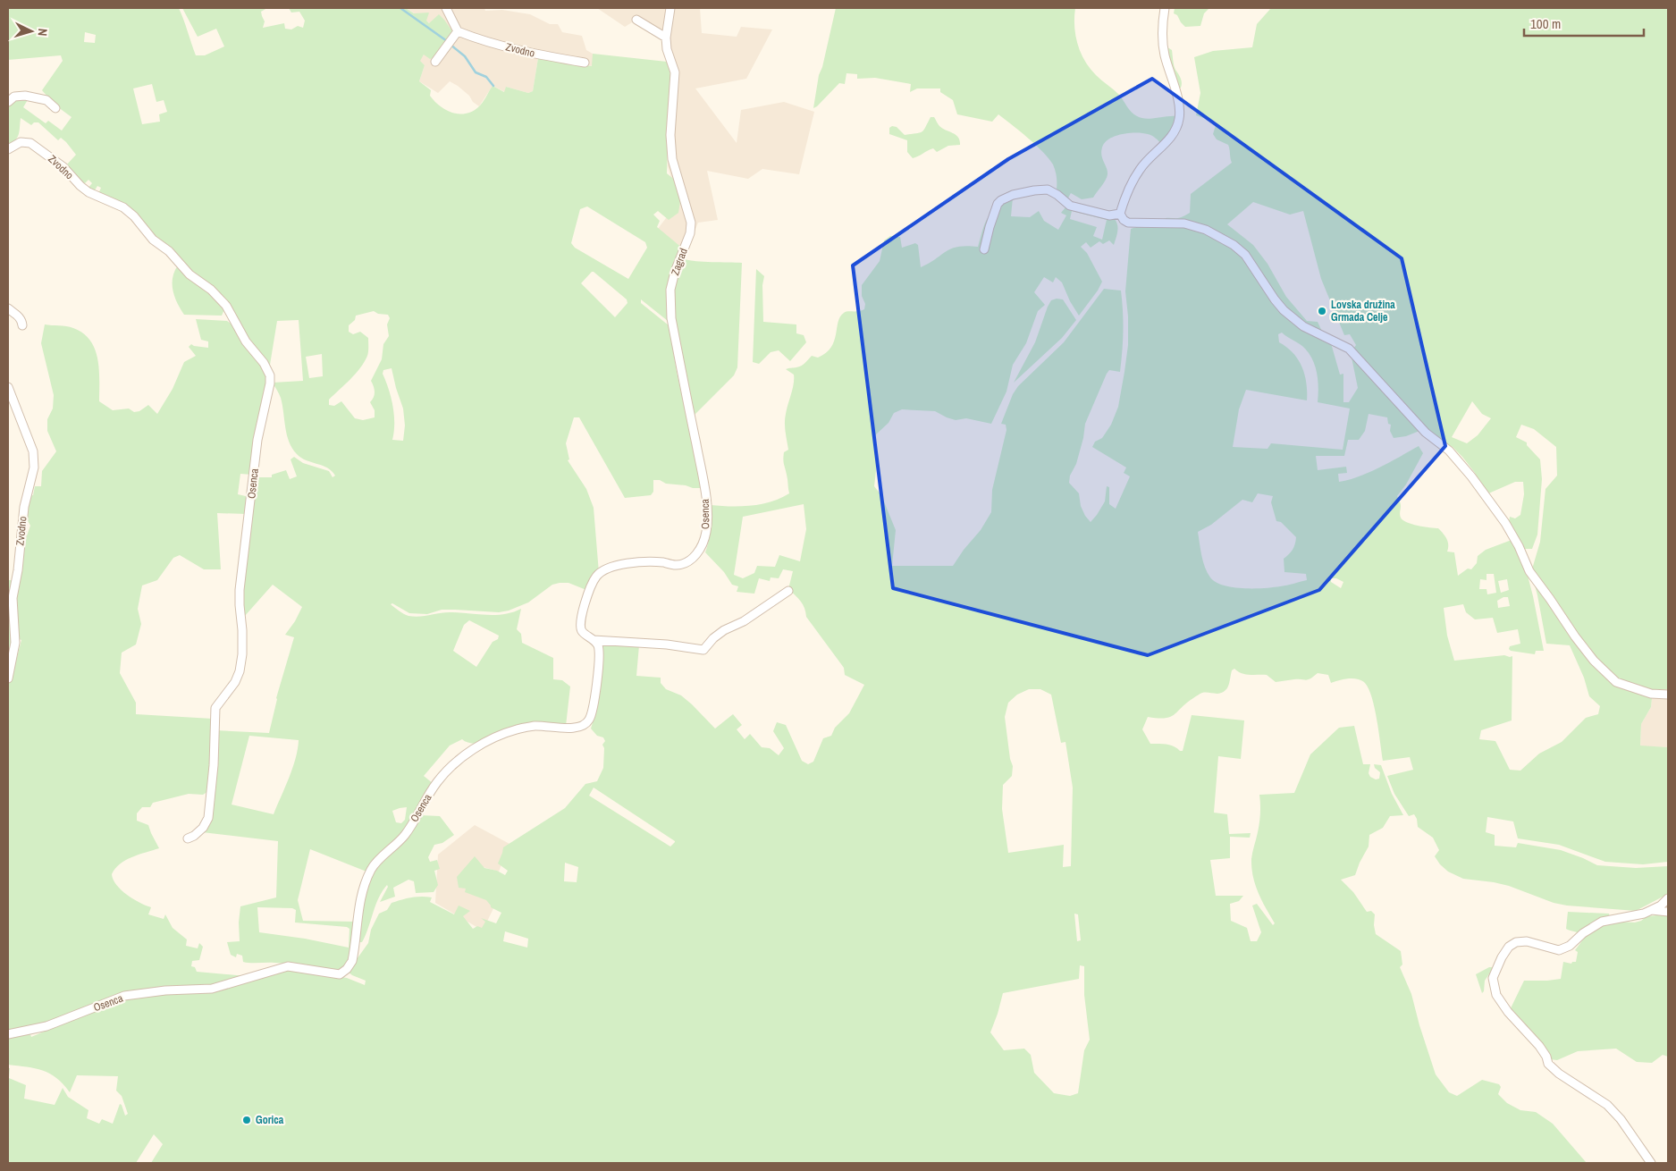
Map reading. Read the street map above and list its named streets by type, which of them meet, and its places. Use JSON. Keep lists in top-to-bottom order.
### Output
{
  "streets": {
    "street": ["Zvodno", "Zagrad", "Osenca"]
  },
  "crossings": [
    ["Zvodno", "Osenca"],
    ["Zagrad", "Osenca"]
  ],
  "places": ["Lovska družina Grmada Celje", "Gorica"],
  "scale_bar": "100 m",
  "north": "right"
}
